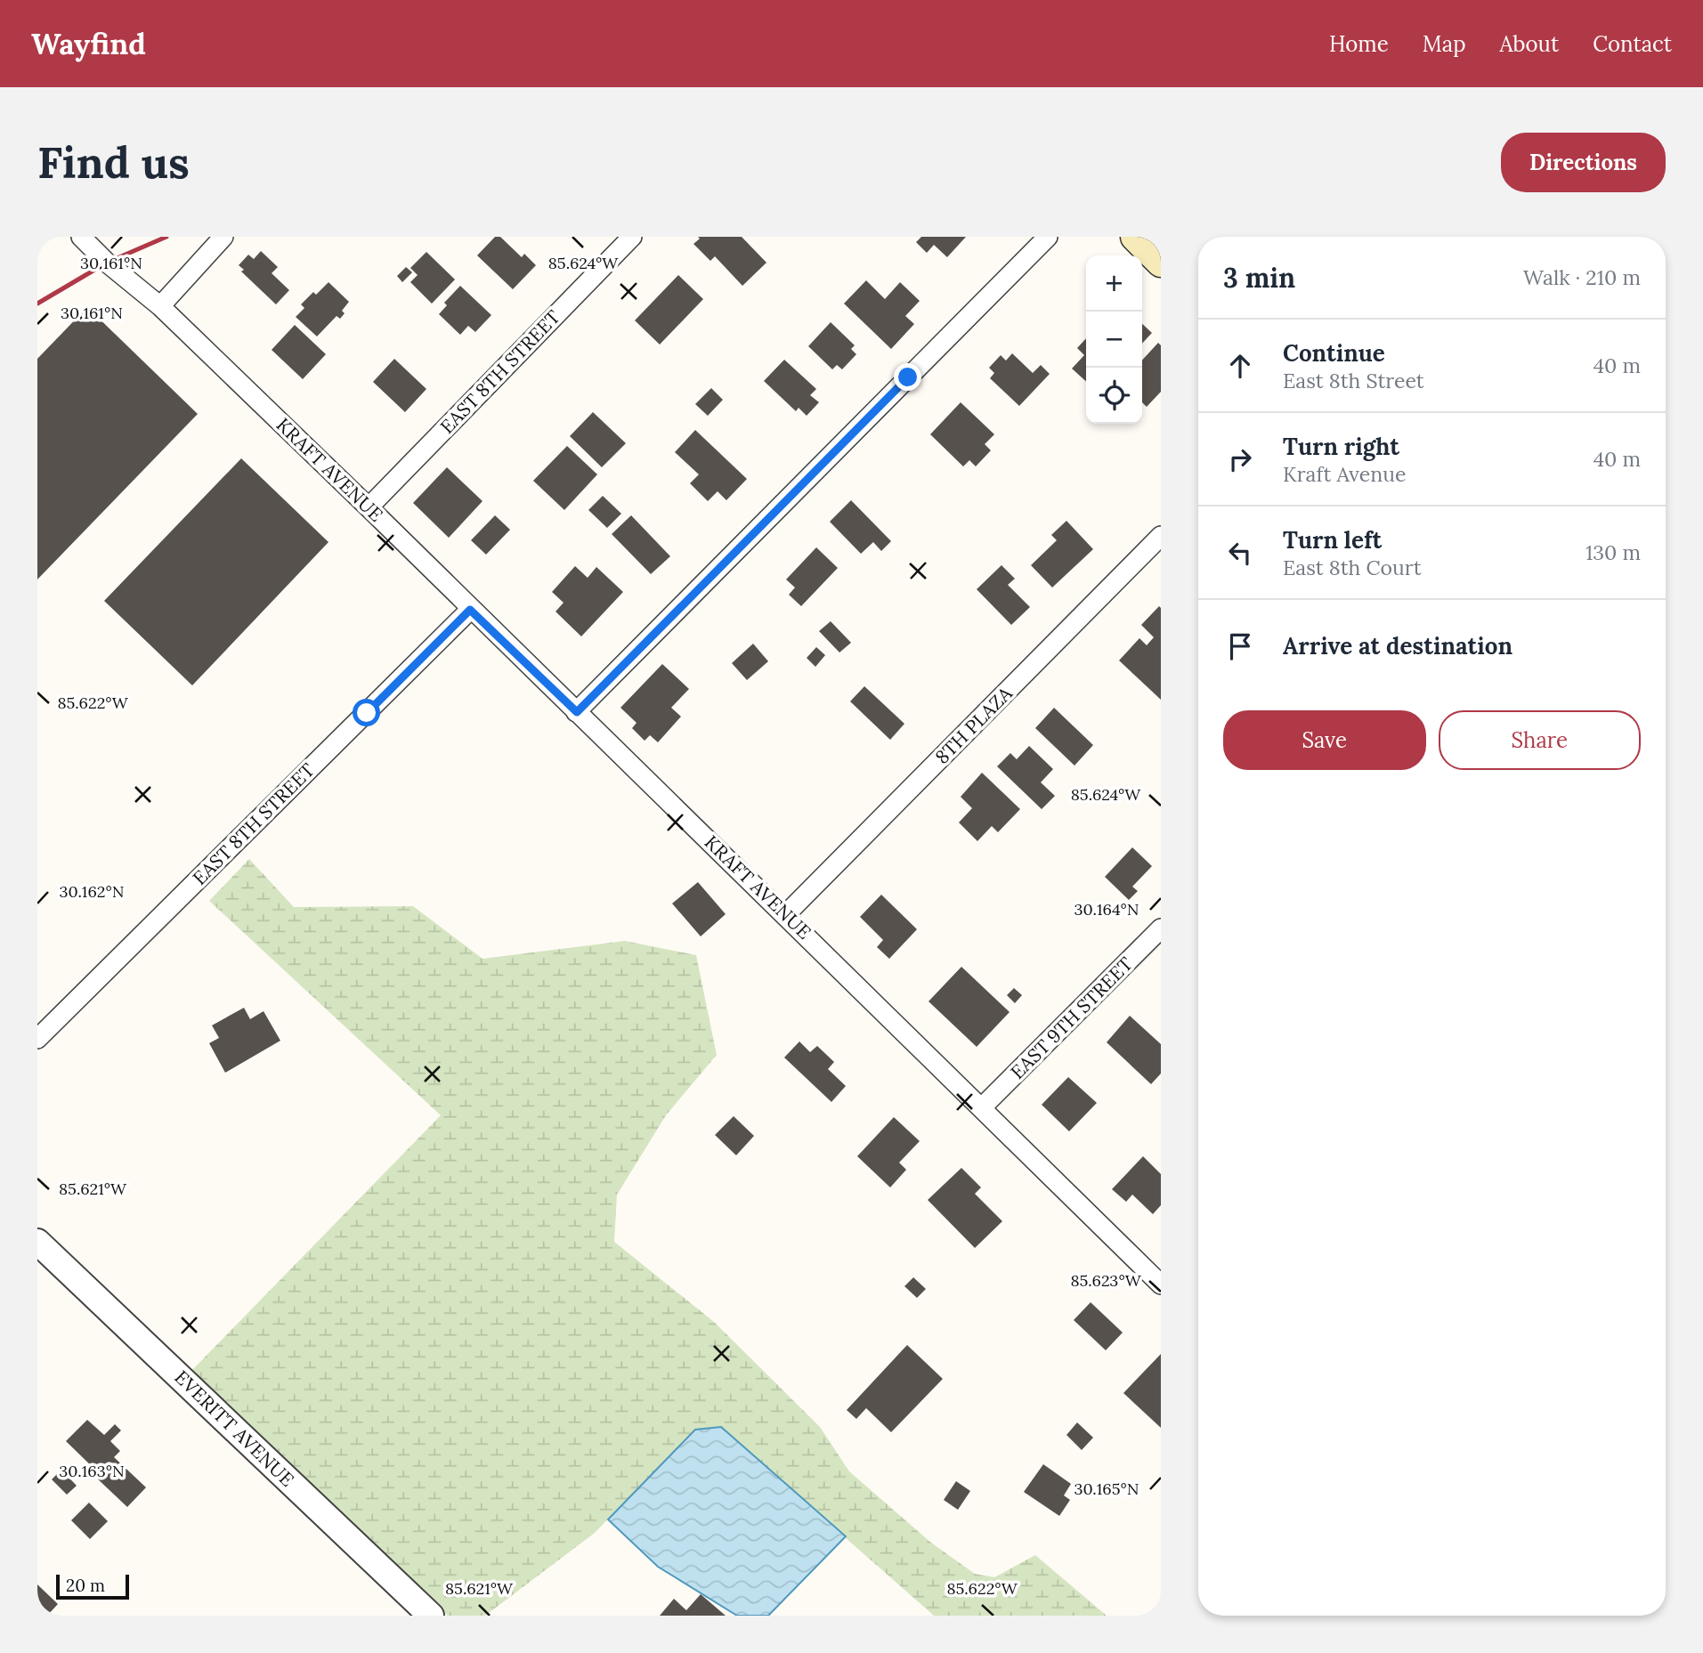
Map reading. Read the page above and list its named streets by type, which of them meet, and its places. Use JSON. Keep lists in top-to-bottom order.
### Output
{
  "streets": {
    "street": [
      "EAST 8TH STREET",
      "KRAFT AVENUE",
      "8TH PLAZA",
      "EAST 9TH STREET",
      "EVERITT AVENUE"
    ]
  },
  "crossings": [
    ["EAST 8TH STREET", "KRAFT AVENUE"],
    ["KRAFT AVENUE", "8TH PLAZA"],
    ["KRAFT AVENUE", "EAST 9TH STREET"]
  ],
  "scale_bar": "20 m",
  "page": {
    "header": "Wayfind",
    "nav": [
      "Home",
      "Map",
      "About",
      "Contact"
    ],
    "buttons": [
      "Directions",
      ["Save", "Share"]
    ],
    "title": "Find us",
    "heading": ["3 min", "Walk · 210 m"],
    "map_buttons": ["+", "−"],
    "list": [
      ["Continue", "East 8th Street", "40 m"],
      ["Turn right", "Kraft Avenue", "40 m"],
      ["Turn left", "East 8th Court", "130 m"],
      "Arrive at destination"
    ],
    "scale": "20 m"
  },
  "coordinates": [
    "85.624°W",
    "30.161°N",
    "85.622°W",
    "30.162°N",
    "30.164°N",
    "85.621°W",
    "85.623°W",
    "30.163°N",
    "30.165°N"
  ]
}
